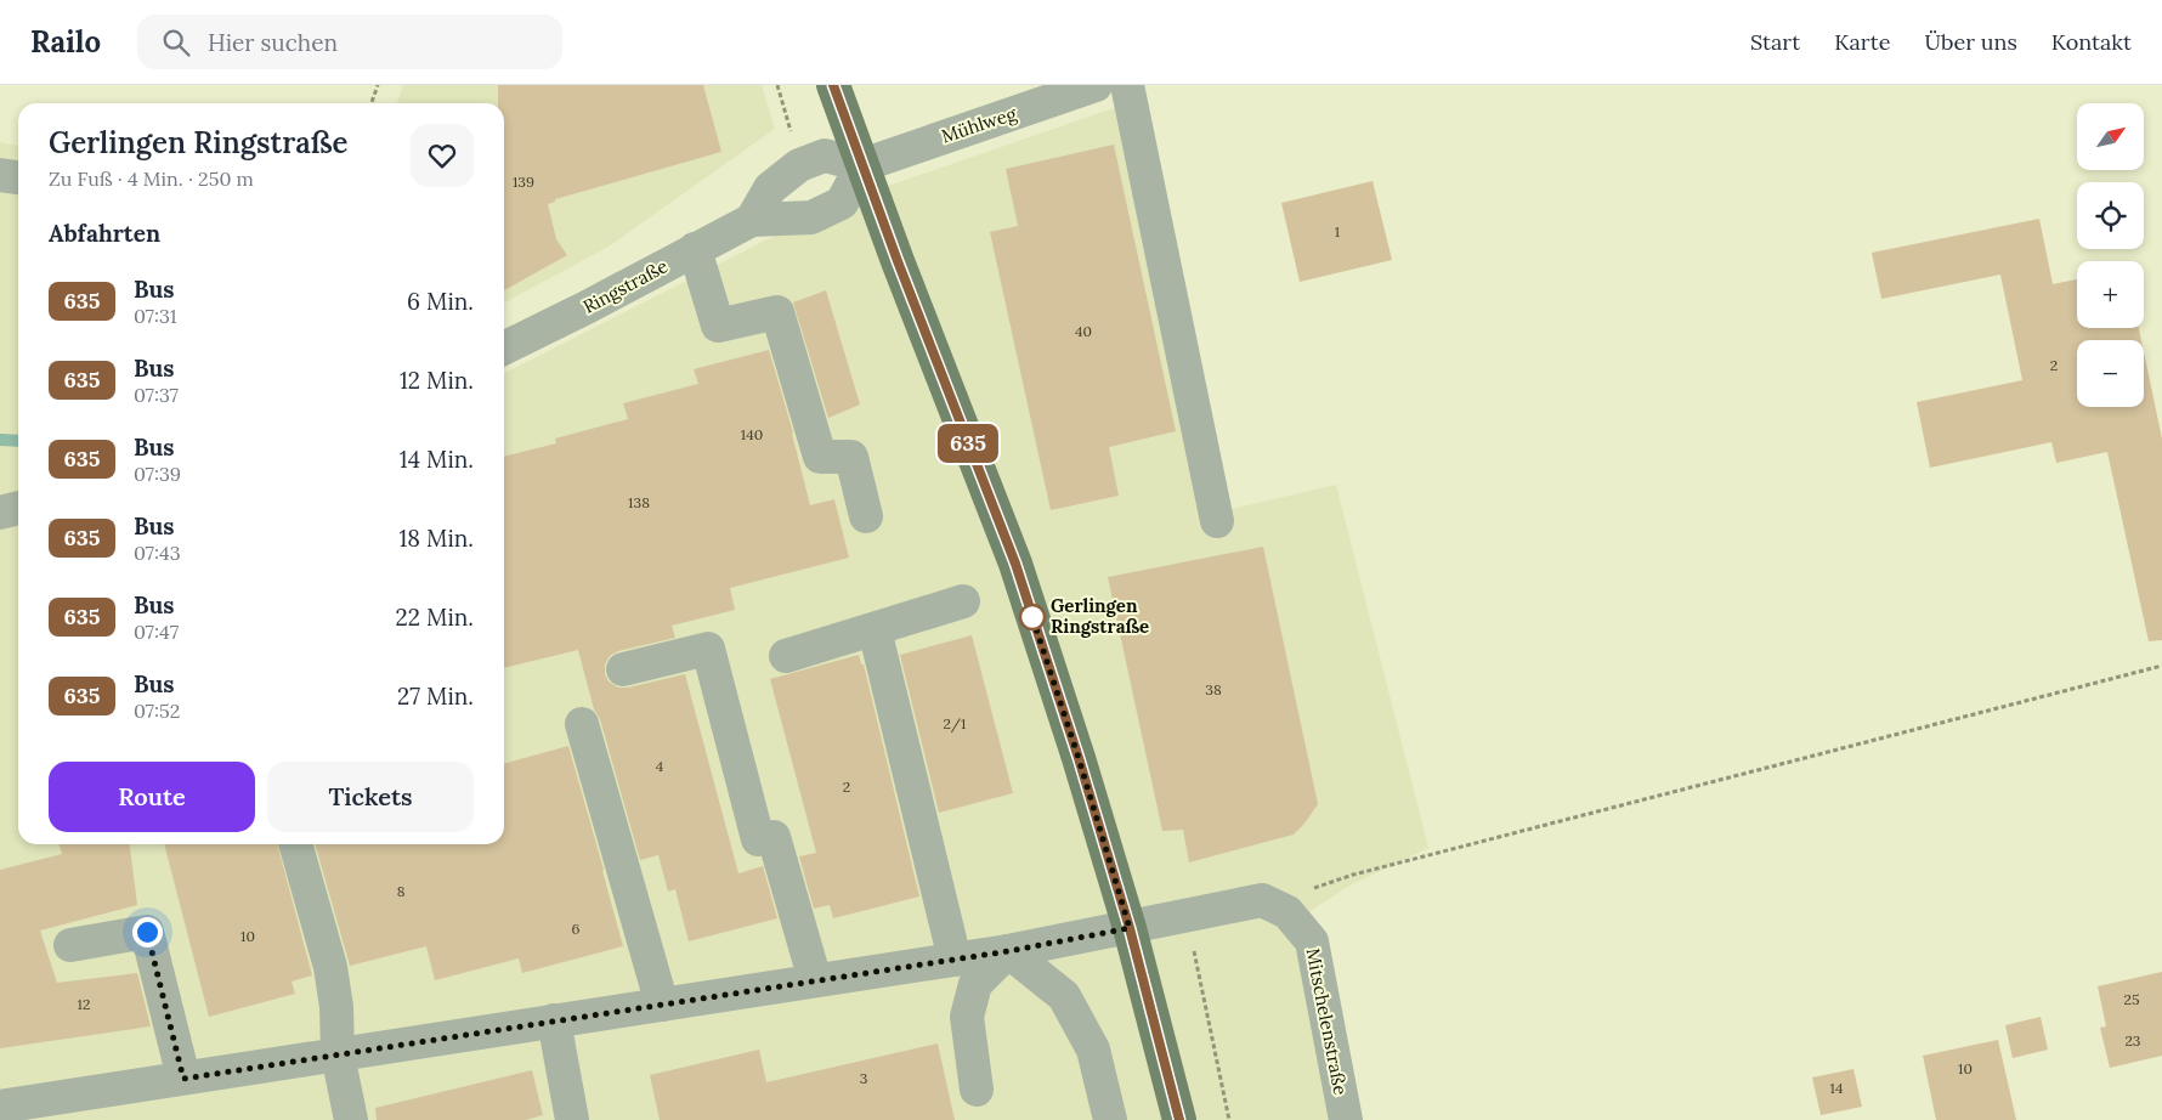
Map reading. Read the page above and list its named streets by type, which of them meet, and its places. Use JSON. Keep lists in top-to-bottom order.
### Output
{
  "streets": {
    "street": ["Mühlweg", "Ringstraße", "Mitschelenstraße"]
  },
  "crossings": [
    ["Mühlweg", "Ringstraße"]
  ],
  "places": ["Gerlingen Ringstraße"],
  "lines": ["bus line 635"],
  "house_numbers": [
    "139",
    "1",
    "40",
    "2",
    "140",
    "138",
    "38",
    "2/1",
    "4",
    "2",
    "8",
    "6",
    "10",
    "25",
    "12",
    "23",
    "10",
    "3",
    "14"
  ],
  "north": "top right",
  "page": {
    "header": "Railo",
    "search": "Hier suchen",
    "nav": [
      "Start",
      "Karte",
      "Über uns",
      "Kontakt"
    ],
    "on_map": "635",
    "map_buttons": ["+", "−"],
    "heading": [
      ["Gerlingen Ringstraße", "Zu Fuß · 4 Min. · 250 m"],
      "Abfahrten"
    ],
    "list": [
      {
        "mark": "635",
        "name": "Bus",
        "note": "07:31",
        "value": "6 Min."
      },
      {
        "mark": "635",
        "name": "Bus",
        "note": "07:37",
        "value": "12 Min."
      },
      {
        "mark": "635",
        "name": "Bus",
        "note": "07:39",
        "value": "14 Min."
      },
      {
        "mark": "635",
        "name": "Bus",
        "note": "07:43",
        "value": "18 Min."
      },
      {
        "mark": "635",
        "name": "Bus",
        "note": "07:47",
        "value": "22 Min."
      },
      {
        "mark": "635",
        "name": "Bus",
        "note": "07:52",
        "value": "27 Min."
      }
    ],
    "buttons": ["Route", "Tickets"]
  }
}
